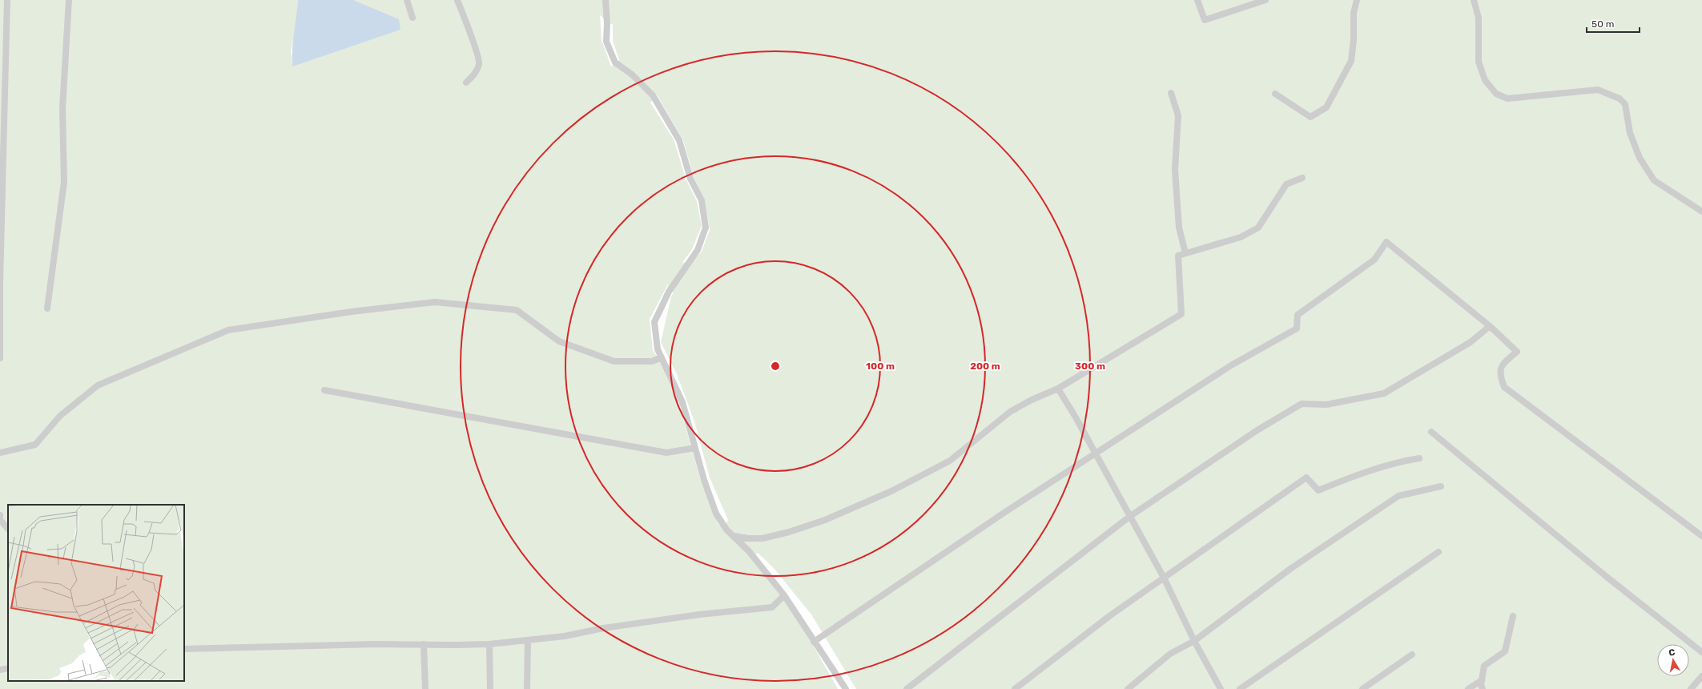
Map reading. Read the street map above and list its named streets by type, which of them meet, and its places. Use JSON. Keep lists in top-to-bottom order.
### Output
{
  "scale_bar": "50 m",
  "north": "top",
  "rings": ["100 m", "200 m", "300 m"]
}
